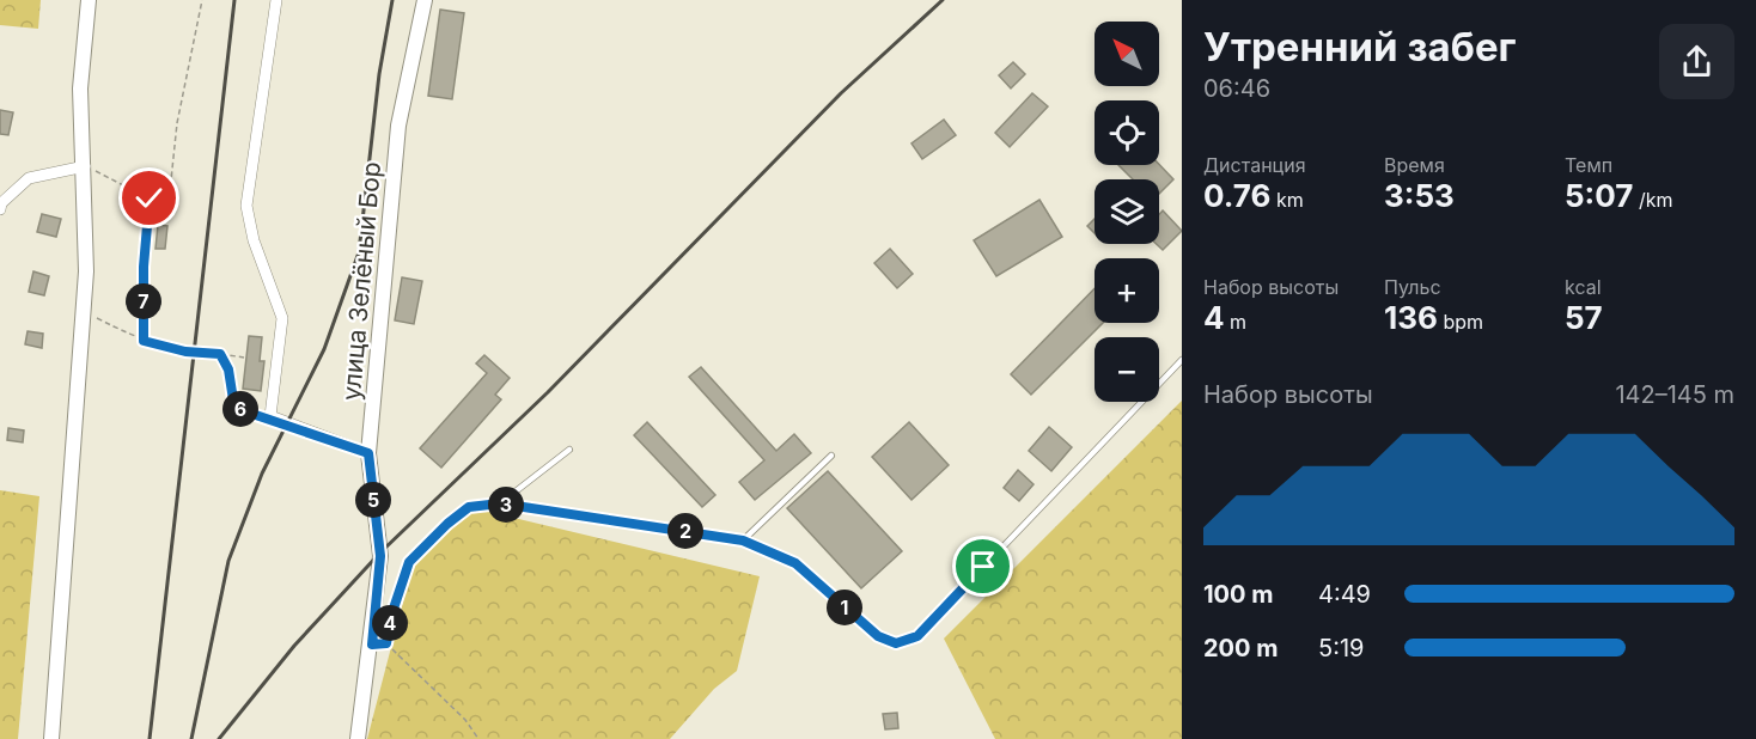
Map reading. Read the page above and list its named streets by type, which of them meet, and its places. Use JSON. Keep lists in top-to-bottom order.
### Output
{
  "streets": {
    "street": ["улица Зелёный Бор"]
  },
  "north": "top left",
  "page": {
    "heading": ["Утренний забег", "06:46"],
    "map_buttons": ["+", "−"],
    "stats": [
      ["Дистанция", "0.76 km"],
      ["Время", "3:53"],
      ["Темп", "5:07 /km"],
      ["Набор высоты", "4 m"],
      ["Пульс", "136 bpm"],
      ["kcal", "57"]
    ],
    "pins": [
      "7",
      "6",
      "5",
      "3",
      "2",
      "1",
      "4"
    ],
    "chart": ["Набор высоты", "142–145 m"],
    "list": [
      {
        "name": "100 m",
        "note": "4:49"
      },
      {
        "name": "200 m",
        "note": "5:19"
      }
    ]
  }
}
